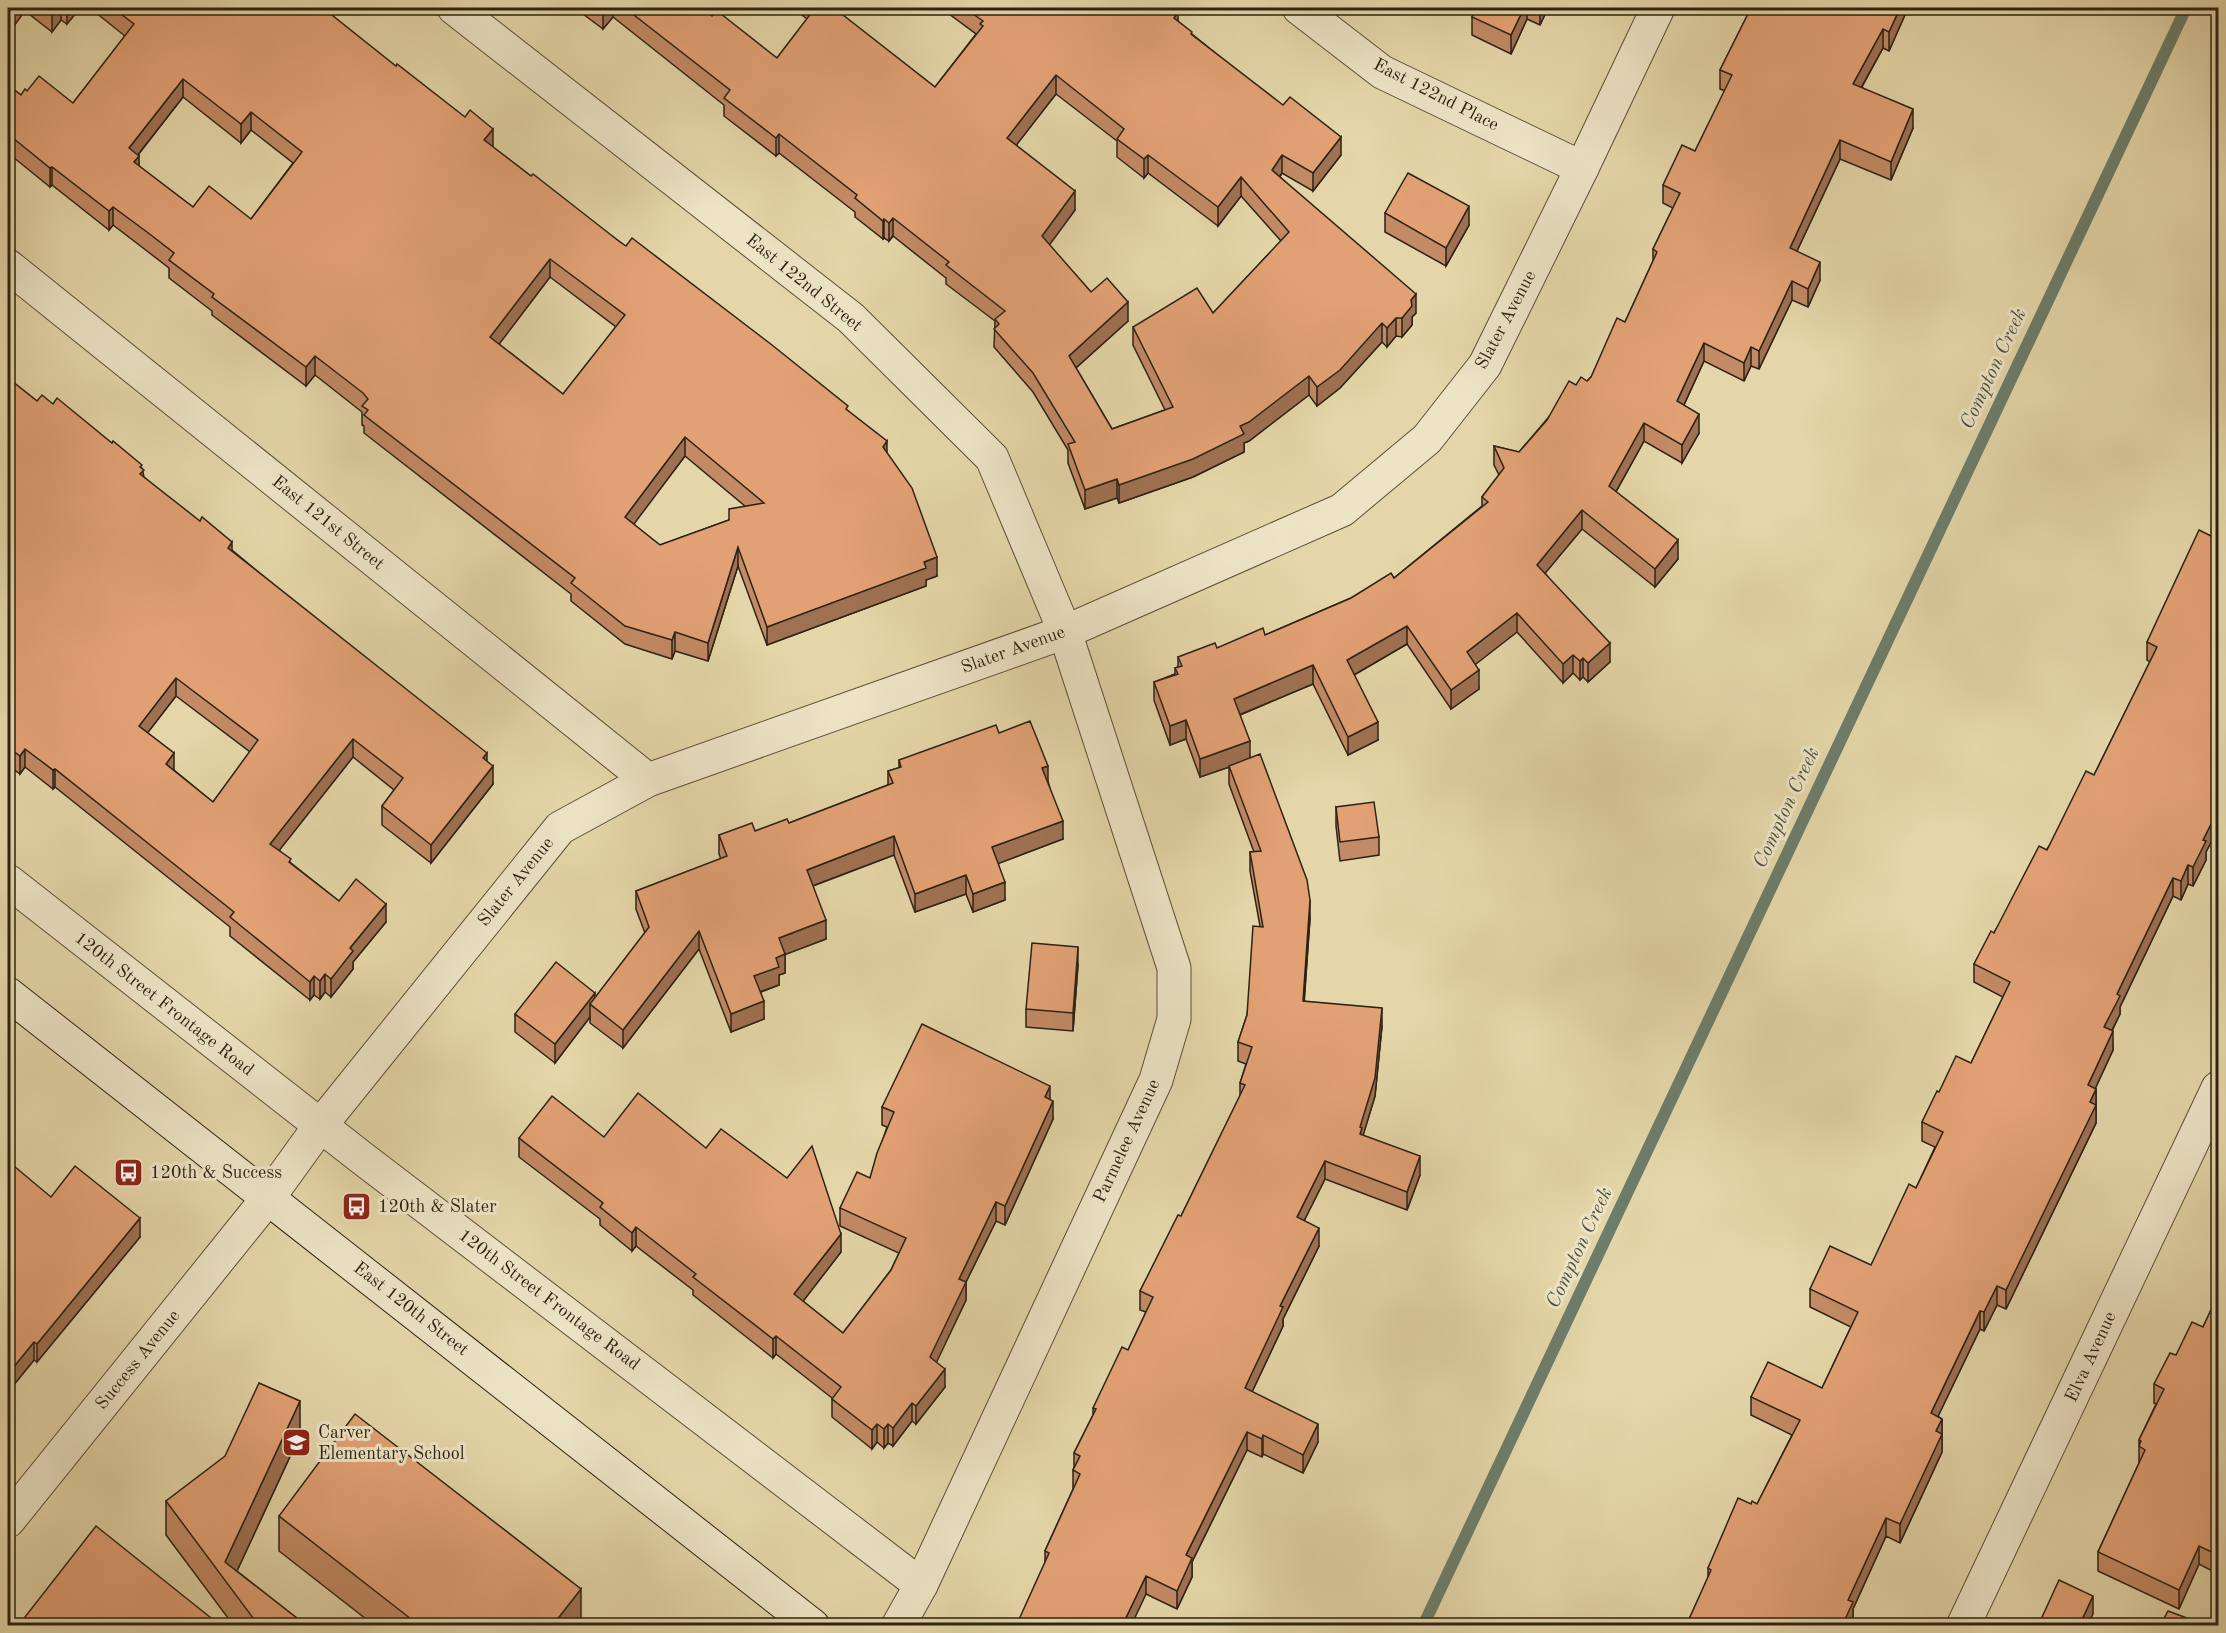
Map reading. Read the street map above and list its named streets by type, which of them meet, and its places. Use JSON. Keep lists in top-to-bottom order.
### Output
{
  "streets": {
    "street": [
      "East 122nd Place",
      "East 122nd Street",
      "Slater Avenue",
      "East 121st Street",
      "120th Street Frontage Road",
      "Parmelee Avenue",
      "East 120th Street",
      "Elva Avenue",
      "Success Avenue"
    ]
  },
  "crossings": [
    ["East 122nd Place", "Slater Avenue"],
    ["East 122nd Street", "Slater Avenue"],
    ["East 122nd Street", "Parmelee Avenue"],
    ["Slater Avenue", "East 121st Street"],
    ["Slater Avenue", "120th Street Frontage Road"],
    ["Slater Avenue", "Parmelee Avenue"],
    ["Slater Avenue", "East 120th Street"],
    ["Slater Avenue", "Success Avenue"],
    ["120th Street Frontage Road", "Parmelee Avenue"],
    ["East 120th Street", "Success Avenue"]
  ],
  "water": ["Compton Creek"],
  "places": {
    "bus stop": ["120th & Success", "120th & Slater"],
    "school or university": ["Carver Elementary School"]
  }
}
